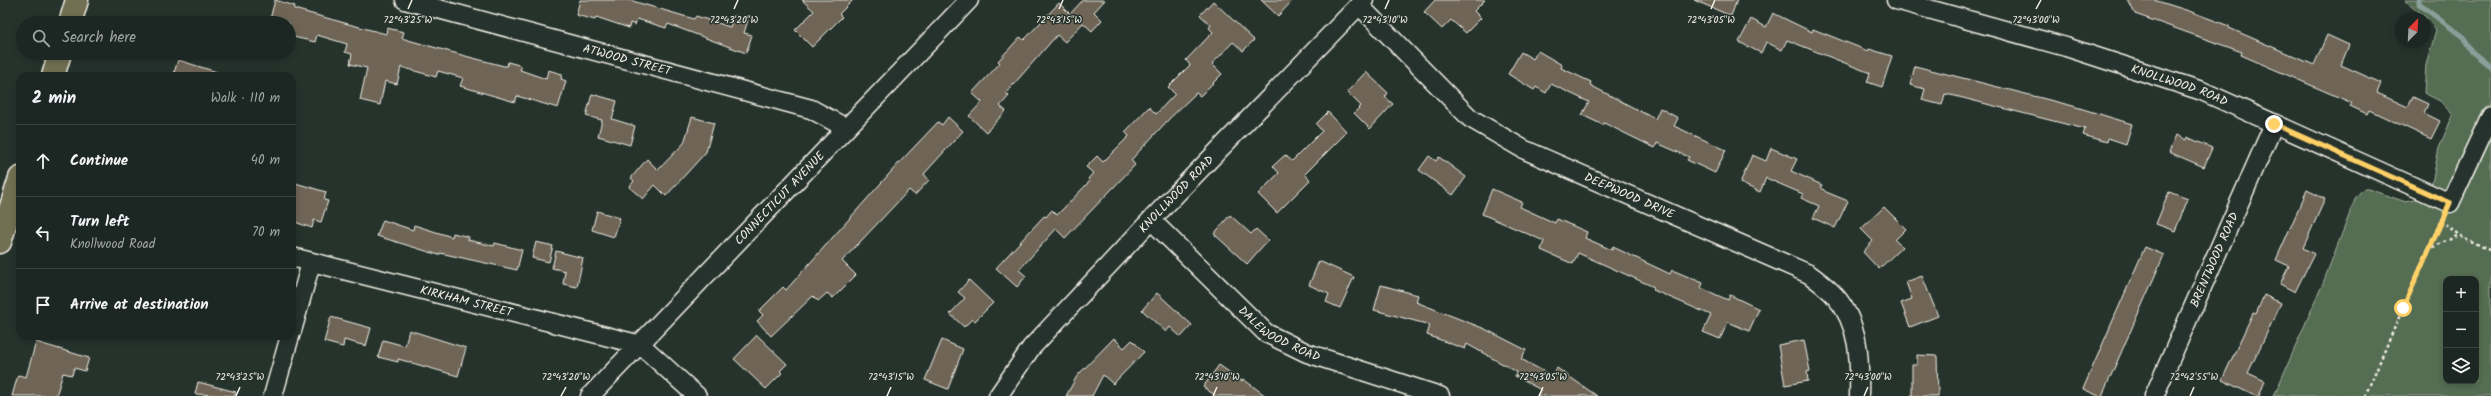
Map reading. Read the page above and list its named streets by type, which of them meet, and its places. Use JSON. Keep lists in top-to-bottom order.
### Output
{
  "streets": {
    "street": [
      "ATWOOD STREET",
      "KNOLLWOOD ROAD",
      "DEEPWOOD DRIVE",
      "CONNECTICUT AVENUE",
      "BRENTWOOD ROAD",
      "KIRKHAM STREET",
      "DALEWOOD ROAD"
    ]
  },
  "crossings": [
    ["ATWOOD STREET", "CONNECTICUT AVENUE"],
    ["KNOLLWOOD ROAD", "DEEPWOOD DRIVE"],
    ["KNOLLWOOD ROAD", "BRENTWOOD ROAD"],
    ["KNOLLWOOD ROAD", "DALEWOOD ROAD"],
    ["CONNECTICUT AVENUE", "KIRKHAM STREET"]
  ],
  "north": "top right",
  "page": {
    "search": "Search here",
    "heading": ["2 min", "Walk · 110 m"],
    "list": [
      ["Continue", "40 m"],
      ["Turn left", "Knollwood Road", "70 m"],
      "Arrive at destination"
    ],
    "map_buttons": ["+", "−"]
  },
  "coordinates": [
    "72°43'25\"W",
    "72°43'20\"W",
    "72°43'15\"W",
    "72°43'10\"W",
    "72°43'00\"W",
    "72°43'05\"W",
    "72°42'55\"W"
  ]
}
